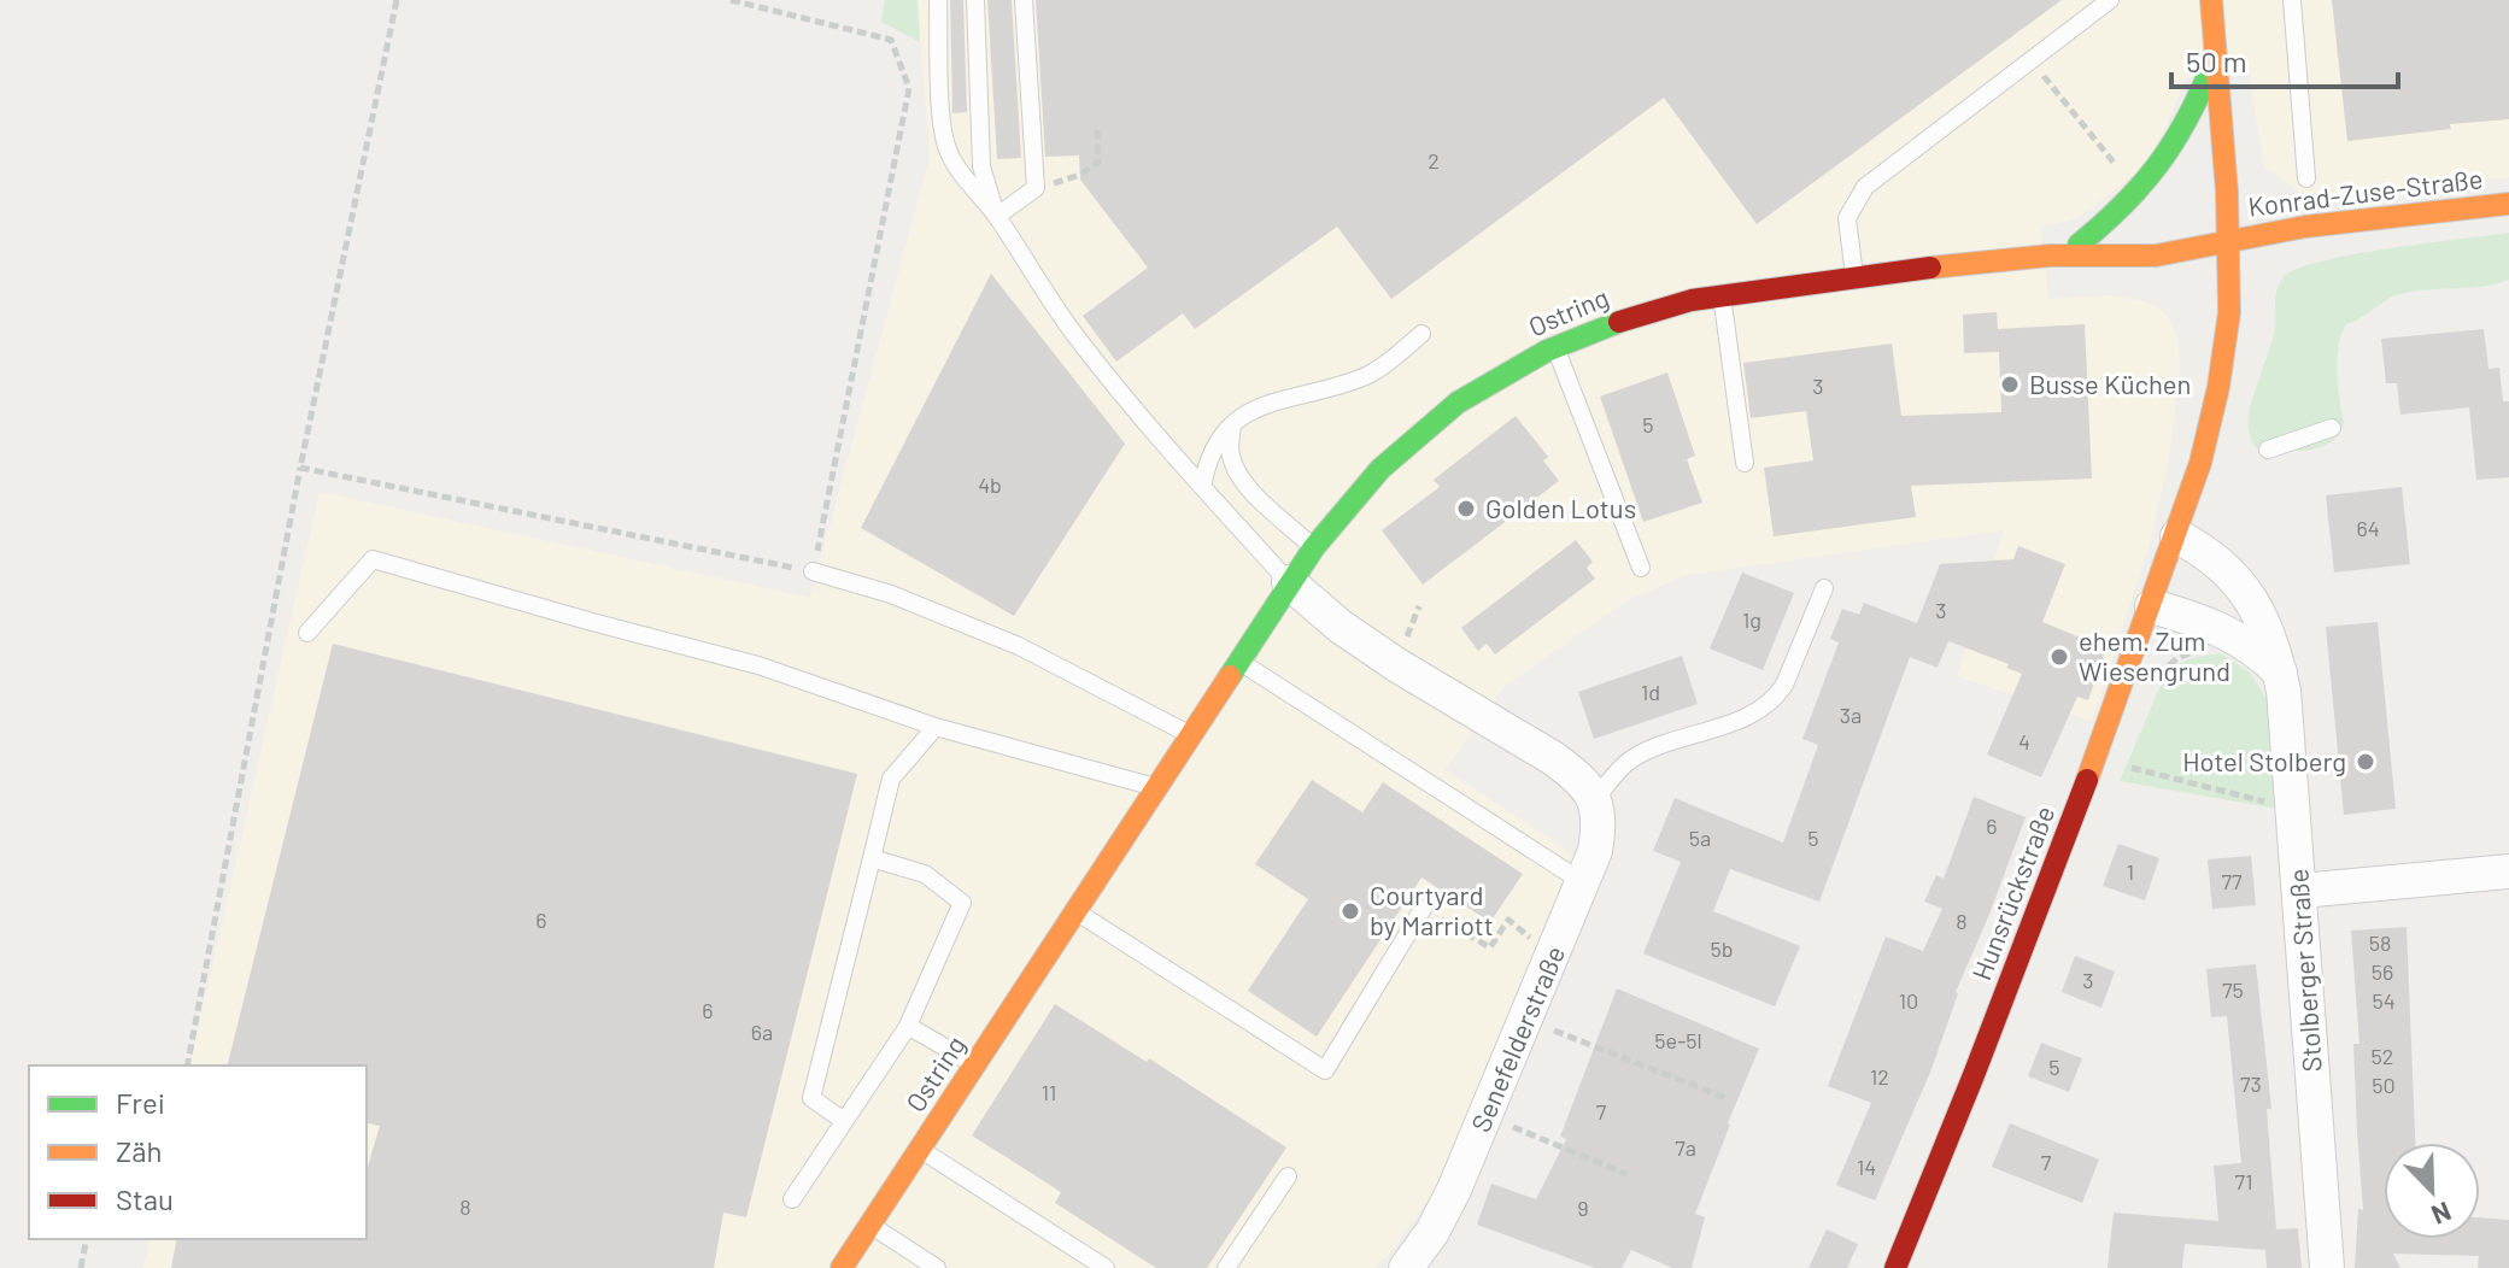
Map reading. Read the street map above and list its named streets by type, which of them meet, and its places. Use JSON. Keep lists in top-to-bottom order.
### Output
{
  "streets": {
    "street": [
      "Konrad-Zuse-Straße",
      "Ostring",
      "Hunsrückstraße",
      "Stolberger Straße",
      "Senefelderstraße"
    ]
  },
  "crossings": [
    ["Konrad-Zuse-Straße", "Ostring"],
    ["Hunsrückstraße", "Stolberger Straße"]
  ],
  "places": [
    "Busse Küchen",
    "Golden Lotus",
    "ehem. Zum Wiesengrund",
    "Hotel Stolberg",
    "Courtyard by Marriott"
  ],
  "house_numbers": [
    "2",
    "3",
    "5",
    "4b",
    "64",
    "3",
    "1g",
    "1d",
    "3a",
    "4",
    "6",
    "5a",
    "5",
    "1",
    "77",
    "6",
    "8",
    "58",
    "5b",
    "56",
    "3",
    "75",
    "10",
    "54",
    "6",
    "6a",
    "5e-5l",
    "52",
    "5",
    "12",
    "73",
    "50",
    "11",
    "7",
    "7a",
    "7",
    "14",
    "71",
    "8",
    "9"
  ],
  "legend": ["Frei", "Zäh", "Stau"],
  "scale_bar": "50 m",
  "north": "bottom right"
}
